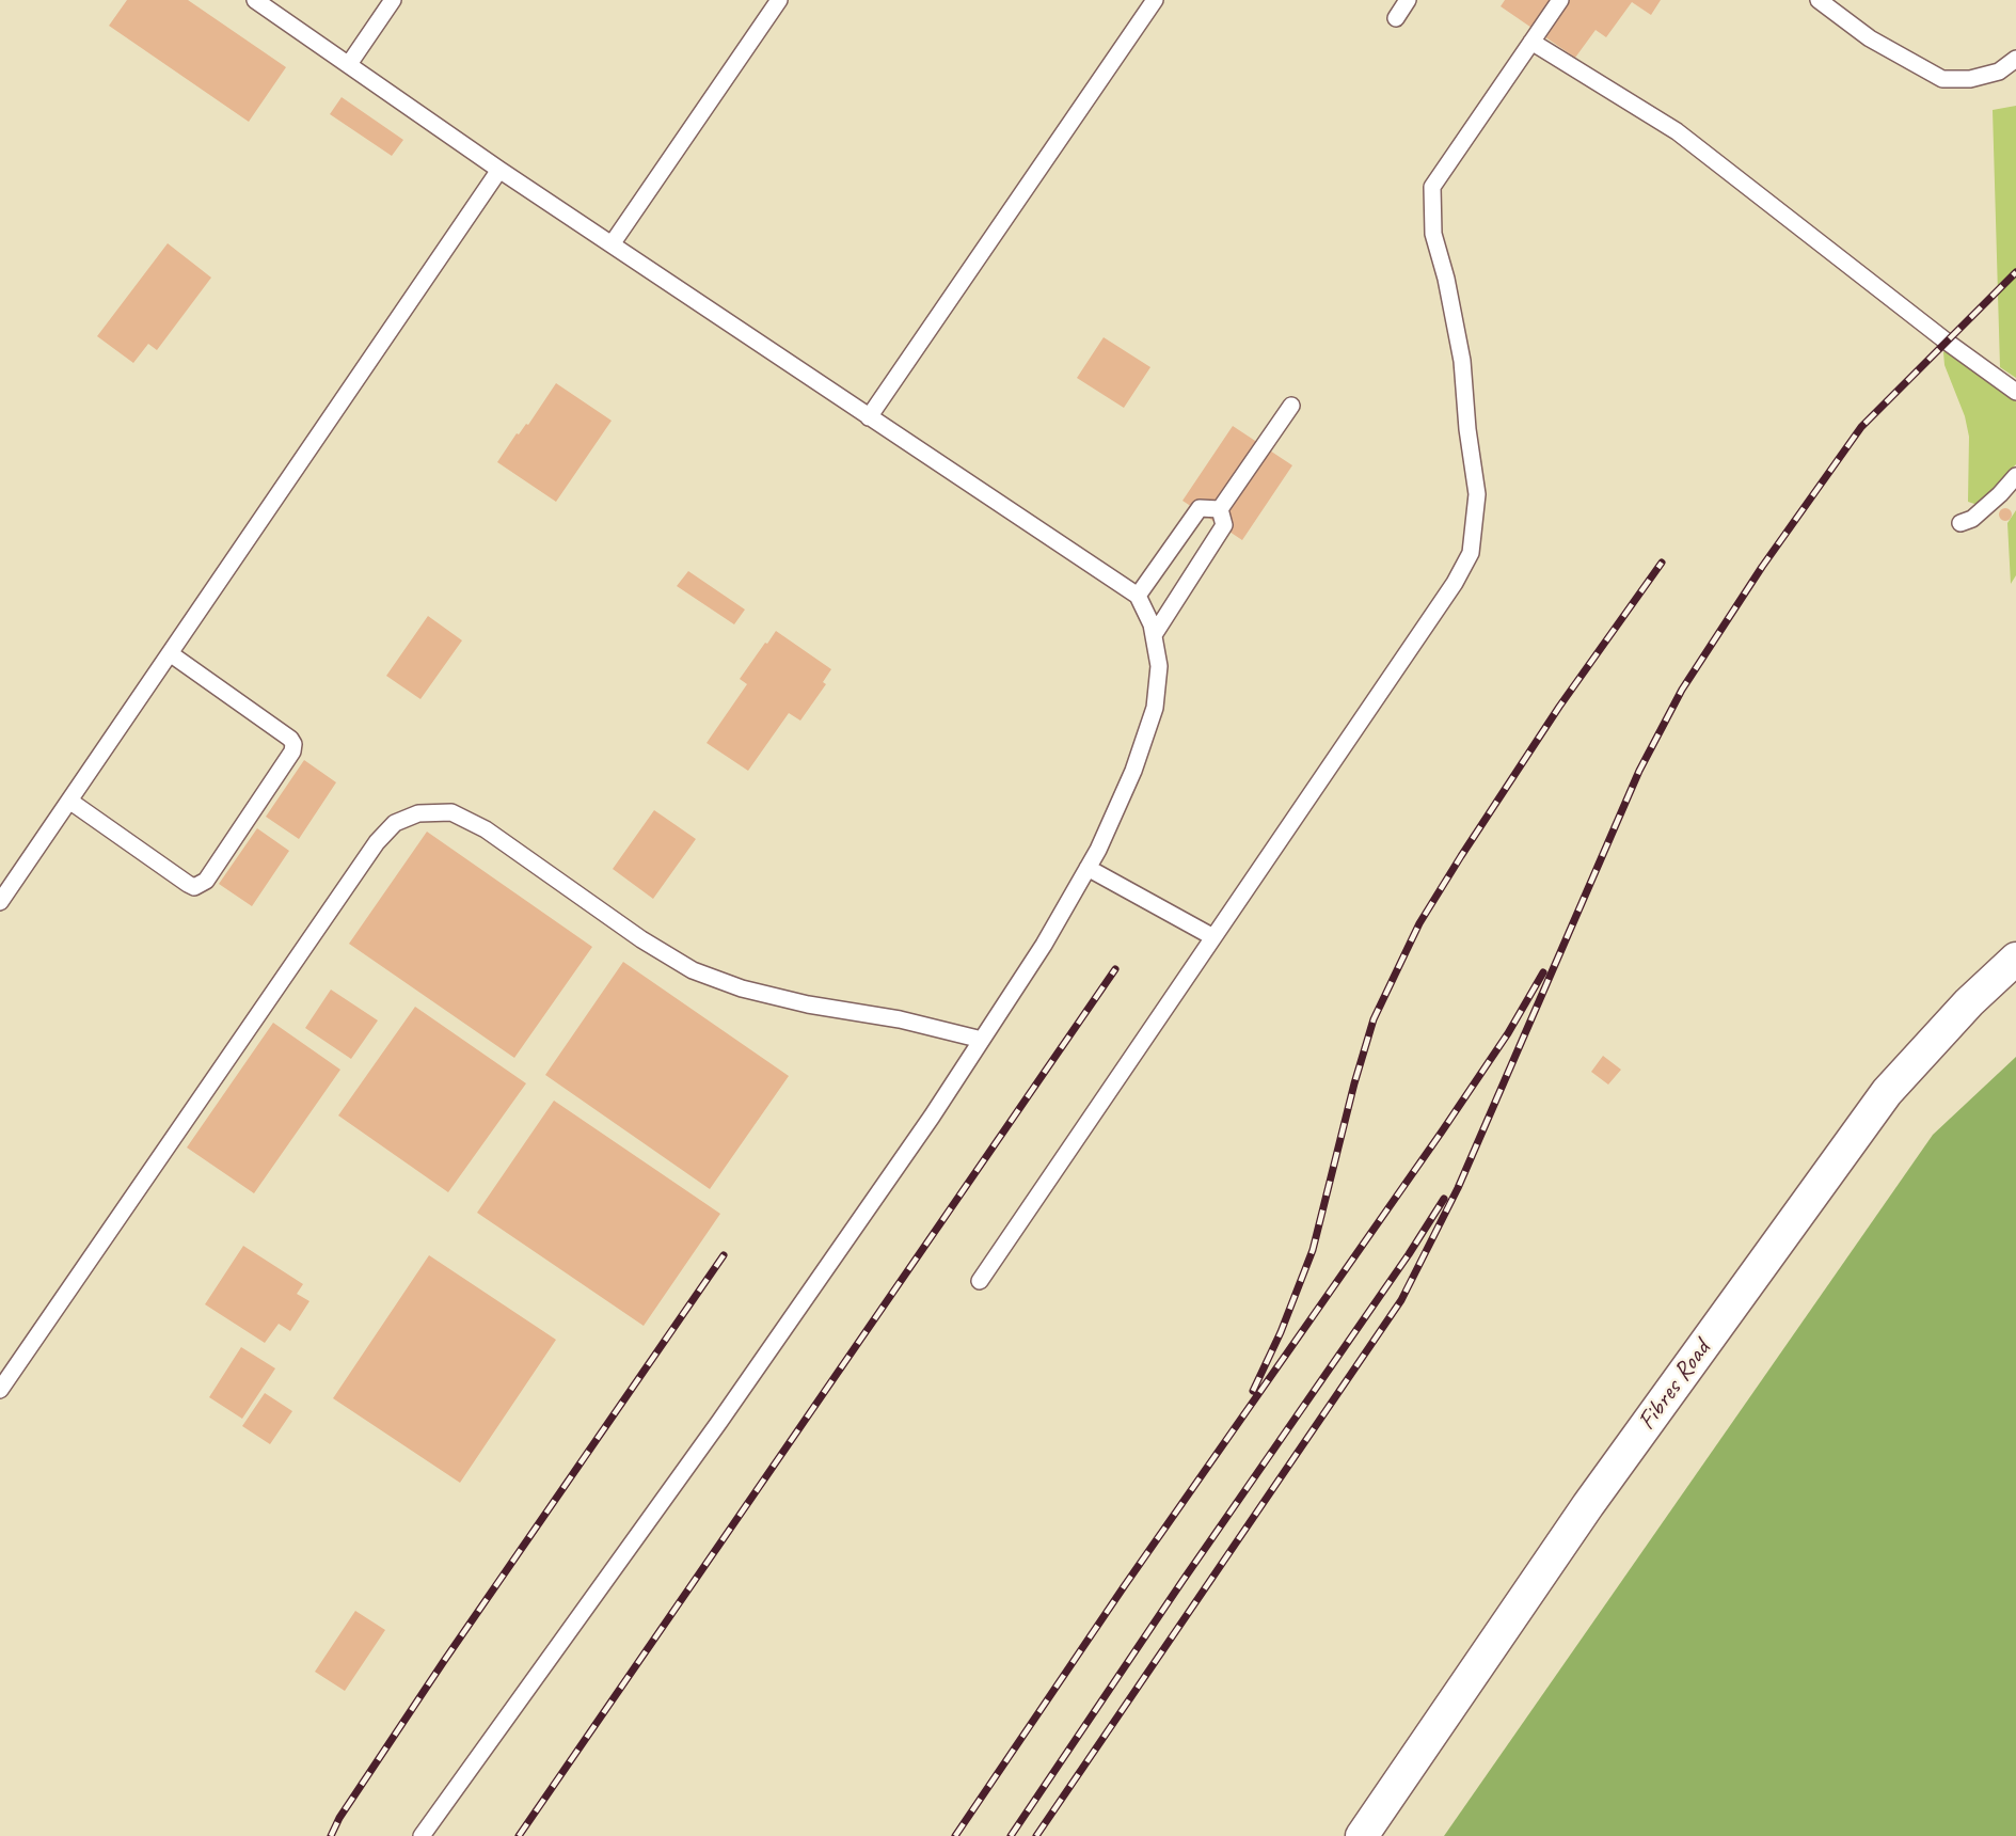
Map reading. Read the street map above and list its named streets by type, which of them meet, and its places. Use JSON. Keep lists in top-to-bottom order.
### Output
{
  "streets": {
    "street": ["Fibres Road"]
  }
}
